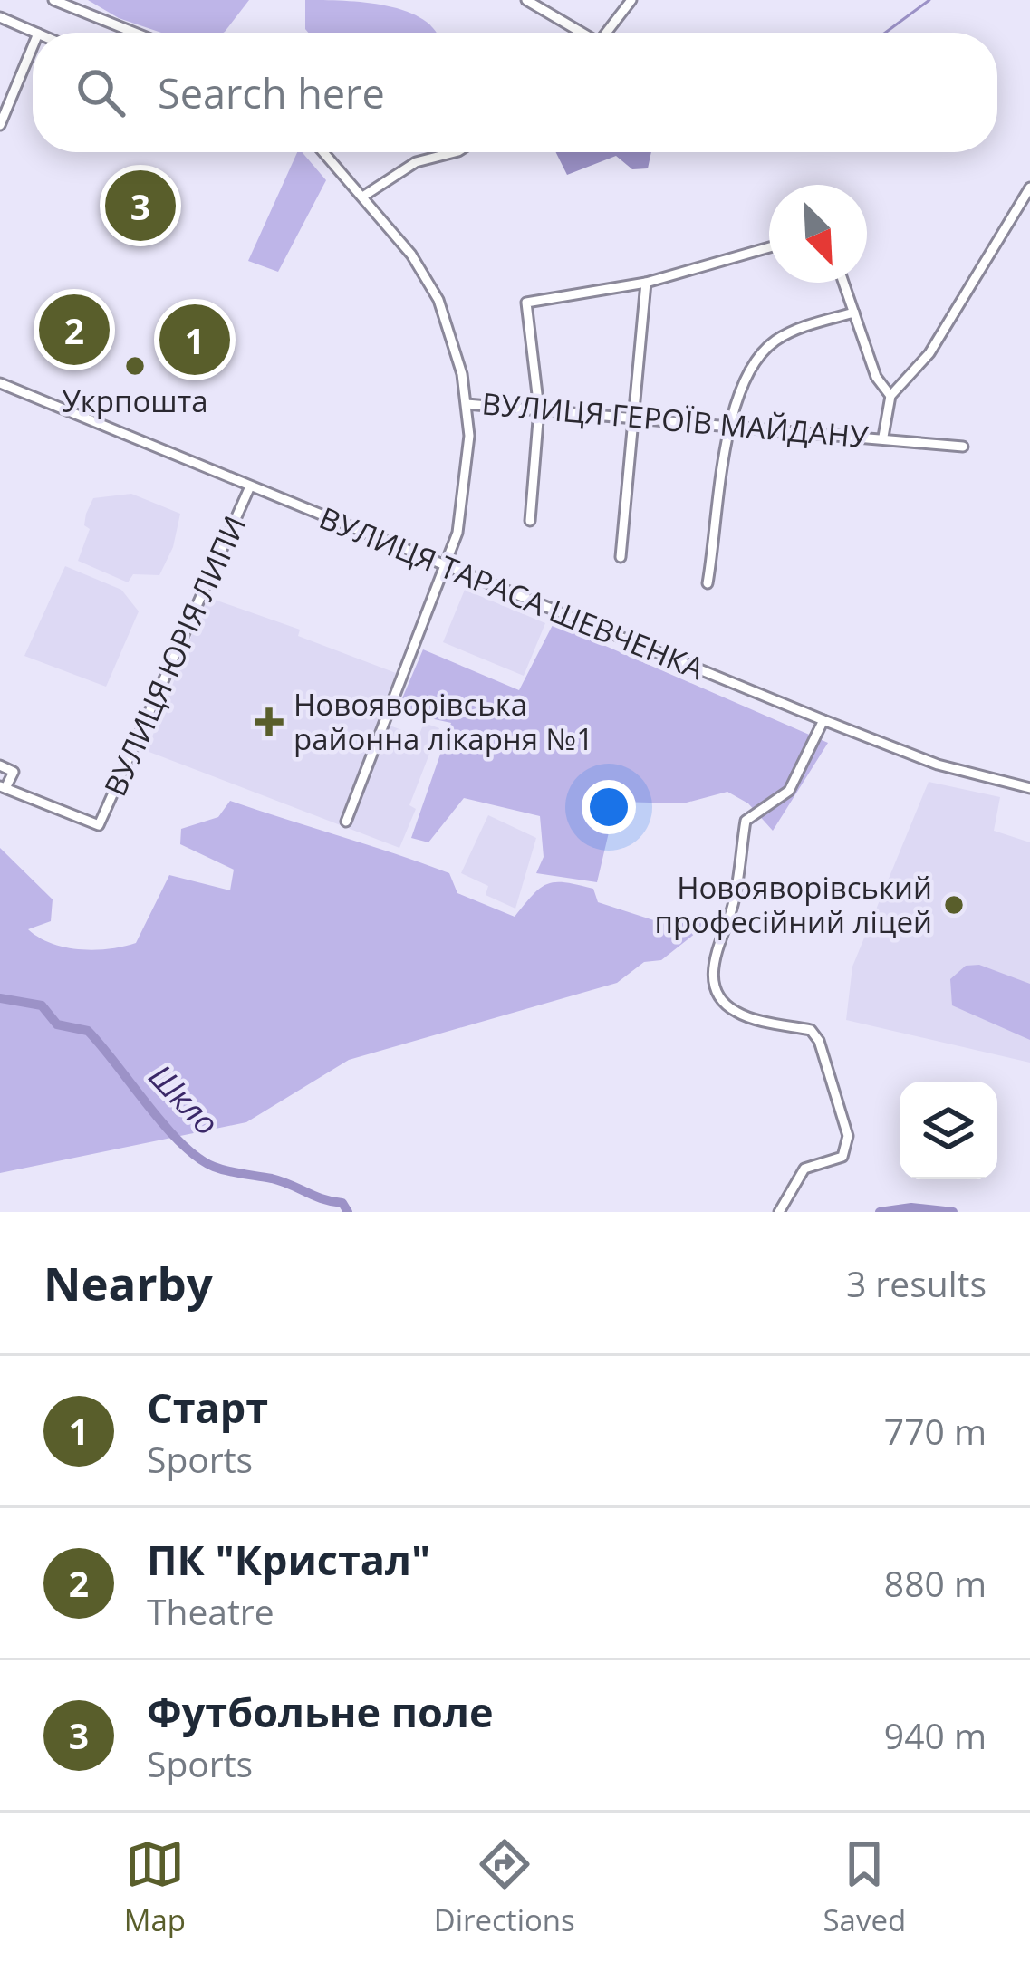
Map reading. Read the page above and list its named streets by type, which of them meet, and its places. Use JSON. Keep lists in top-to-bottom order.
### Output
{
  "streets": {
    "street": ["ВУЛИЦЯ ГЕРОЇВ МАЙДАНУ", "ВУЛИЦЯ ТАРАСА ШЕВЧЕНКА", "ВУЛИЦЯ ЮРІЯ ЛИПИ"]
  },
  "crossings": [
    ["ВУЛИЦЯ ТАРАСА ШЕВЧЕНКА", "ВУЛИЦЯ ЮРІЯ ЛИПИ"]
  ],
  "water": ["Шкло"],
  "places": {
    "other": ["Укрпошта", "Новояворівський професійний ліцей"],
    "health": ["Новояворівська районна лікарня №1"]
  },
  "north": "bottom right",
  "page": {
    "search": "Search here",
    "pins": ["3", "2", "1"],
    "heading": ["Nearby", "3 results"],
    "list": [
      {
        "mark": "1",
        "name": "Старт",
        "note": "Sports",
        "value": "770 m"
      },
      {
        "mark": "2",
        "name": "ПК \"Кристал\"",
        "note": "Theatre",
        "value": "880 m"
      },
      {
        "mark": "3",
        "name": "Футбольне поле",
        "note": "Sports",
        "value": "940 m"
      }
    ],
    "nav": ["Map", "Directions", "Saved"]
  }
}
